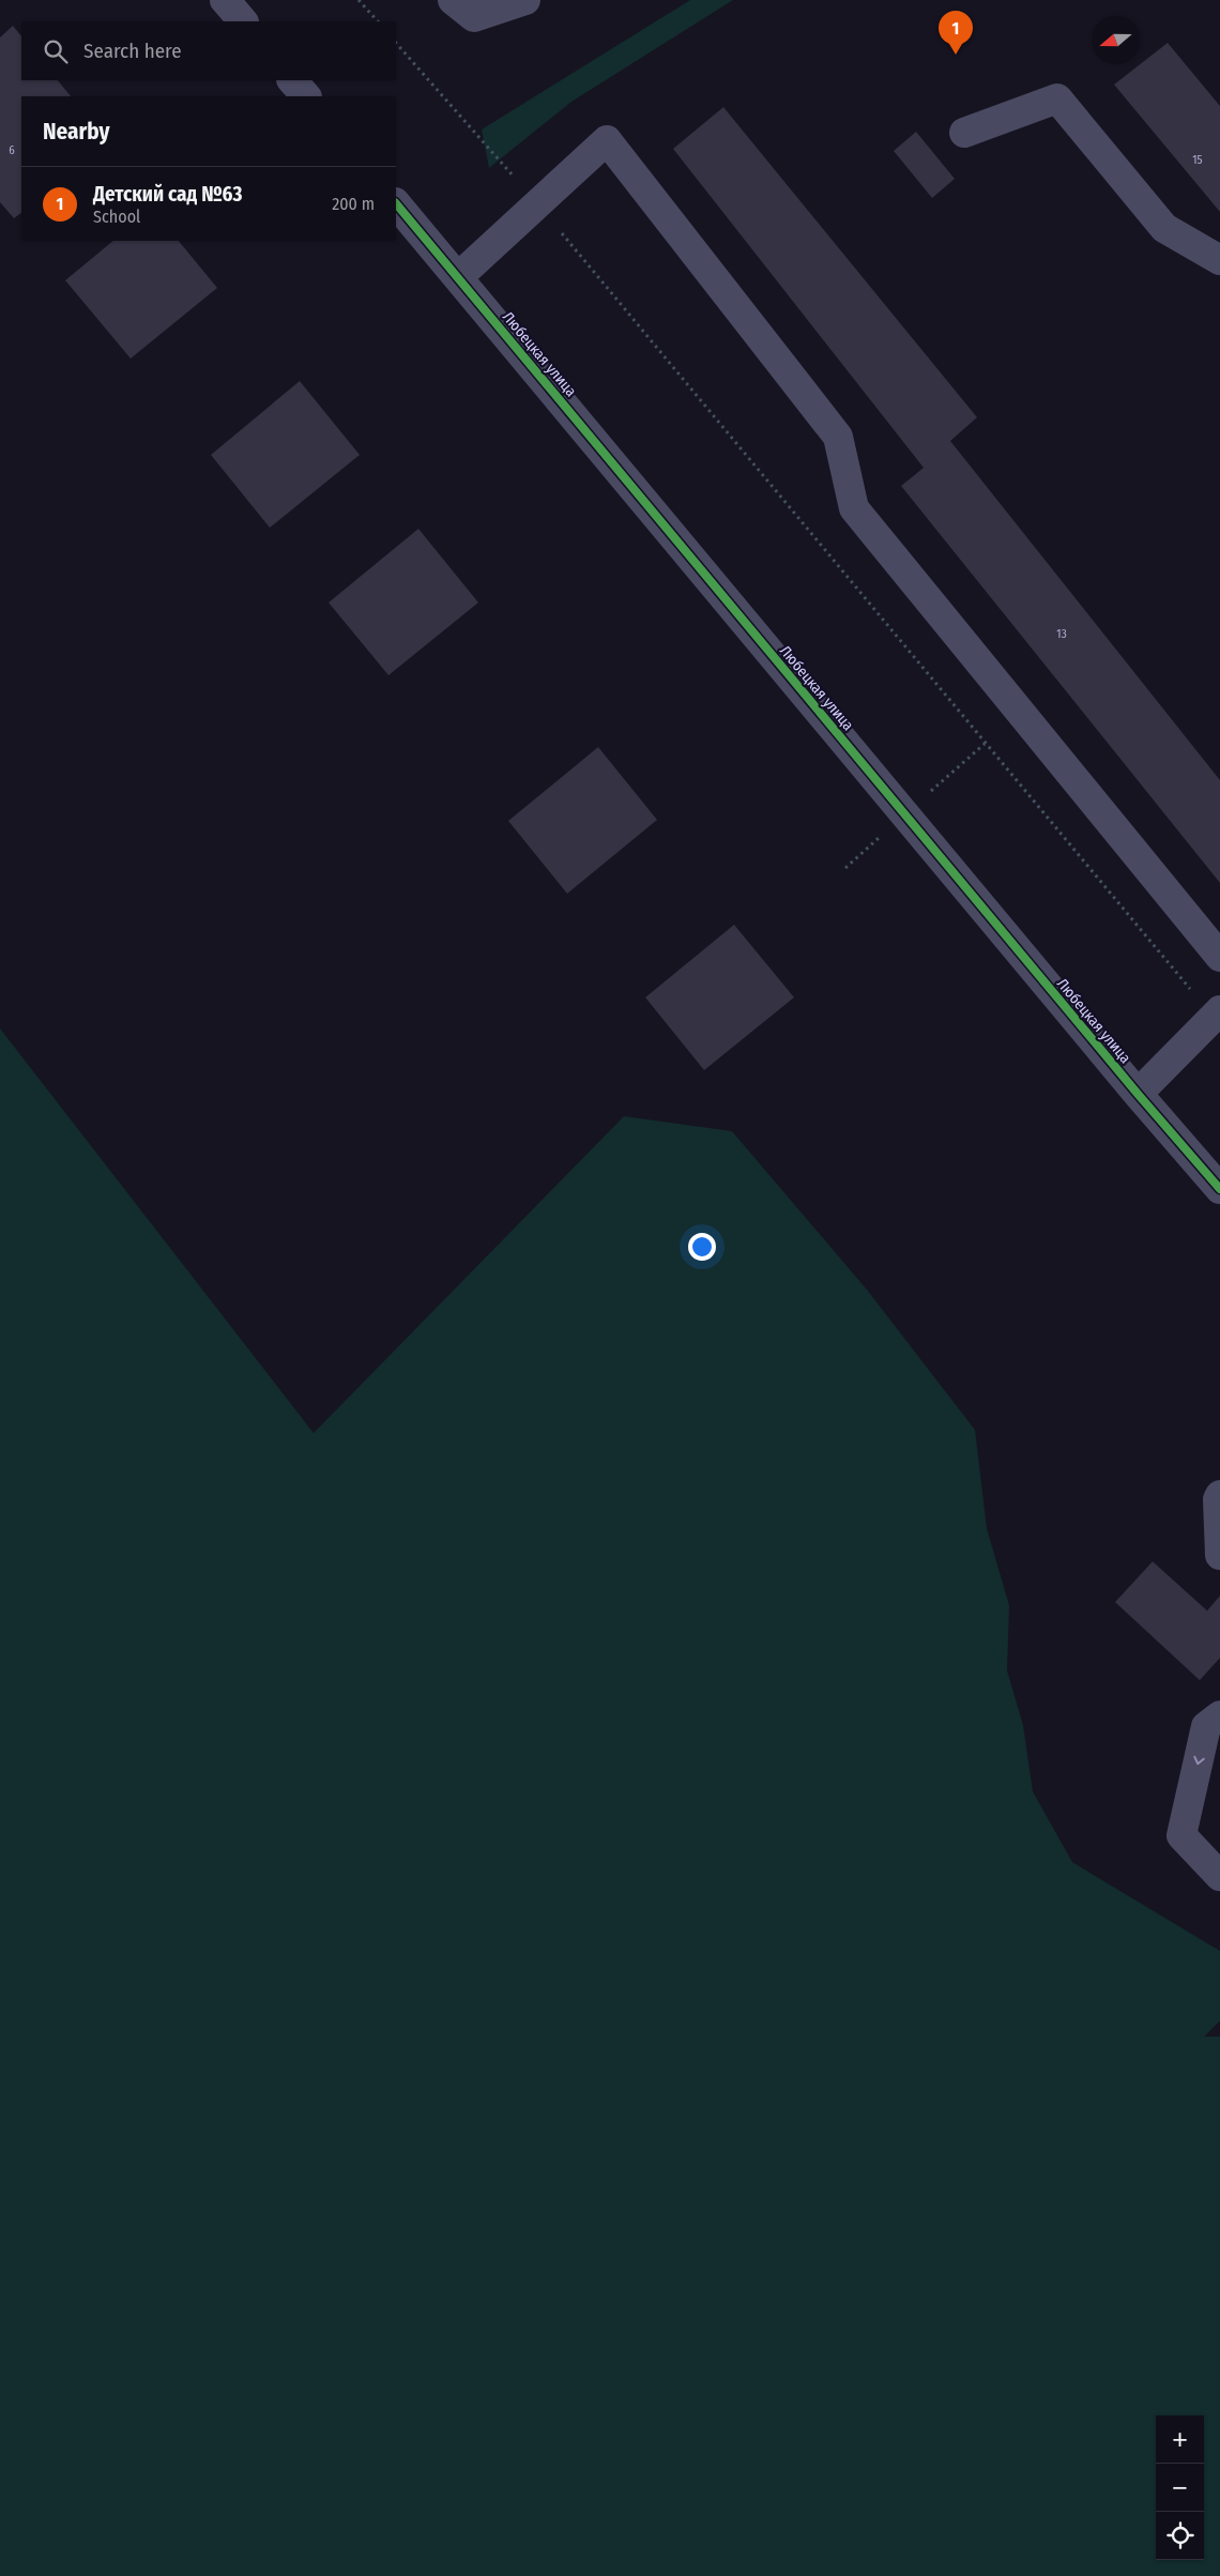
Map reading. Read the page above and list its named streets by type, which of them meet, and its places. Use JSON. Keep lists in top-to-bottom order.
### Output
{
  "streets": {
    "street": ["Любецкая улица"]
  },
  "house_numbers": ["6", "15", "13"],
  "north": "left",
  "page": {
    "pins": "1",
    "search": "Search here",
    "heading": "Nearby",
    "list": [
      {
        "mark": "1",
        "name": "Детский сад №63",
        "note": "School",
        "value": "200 m"
      }
    ],
    "map_buttons": ["+", "−"]
  }
}
